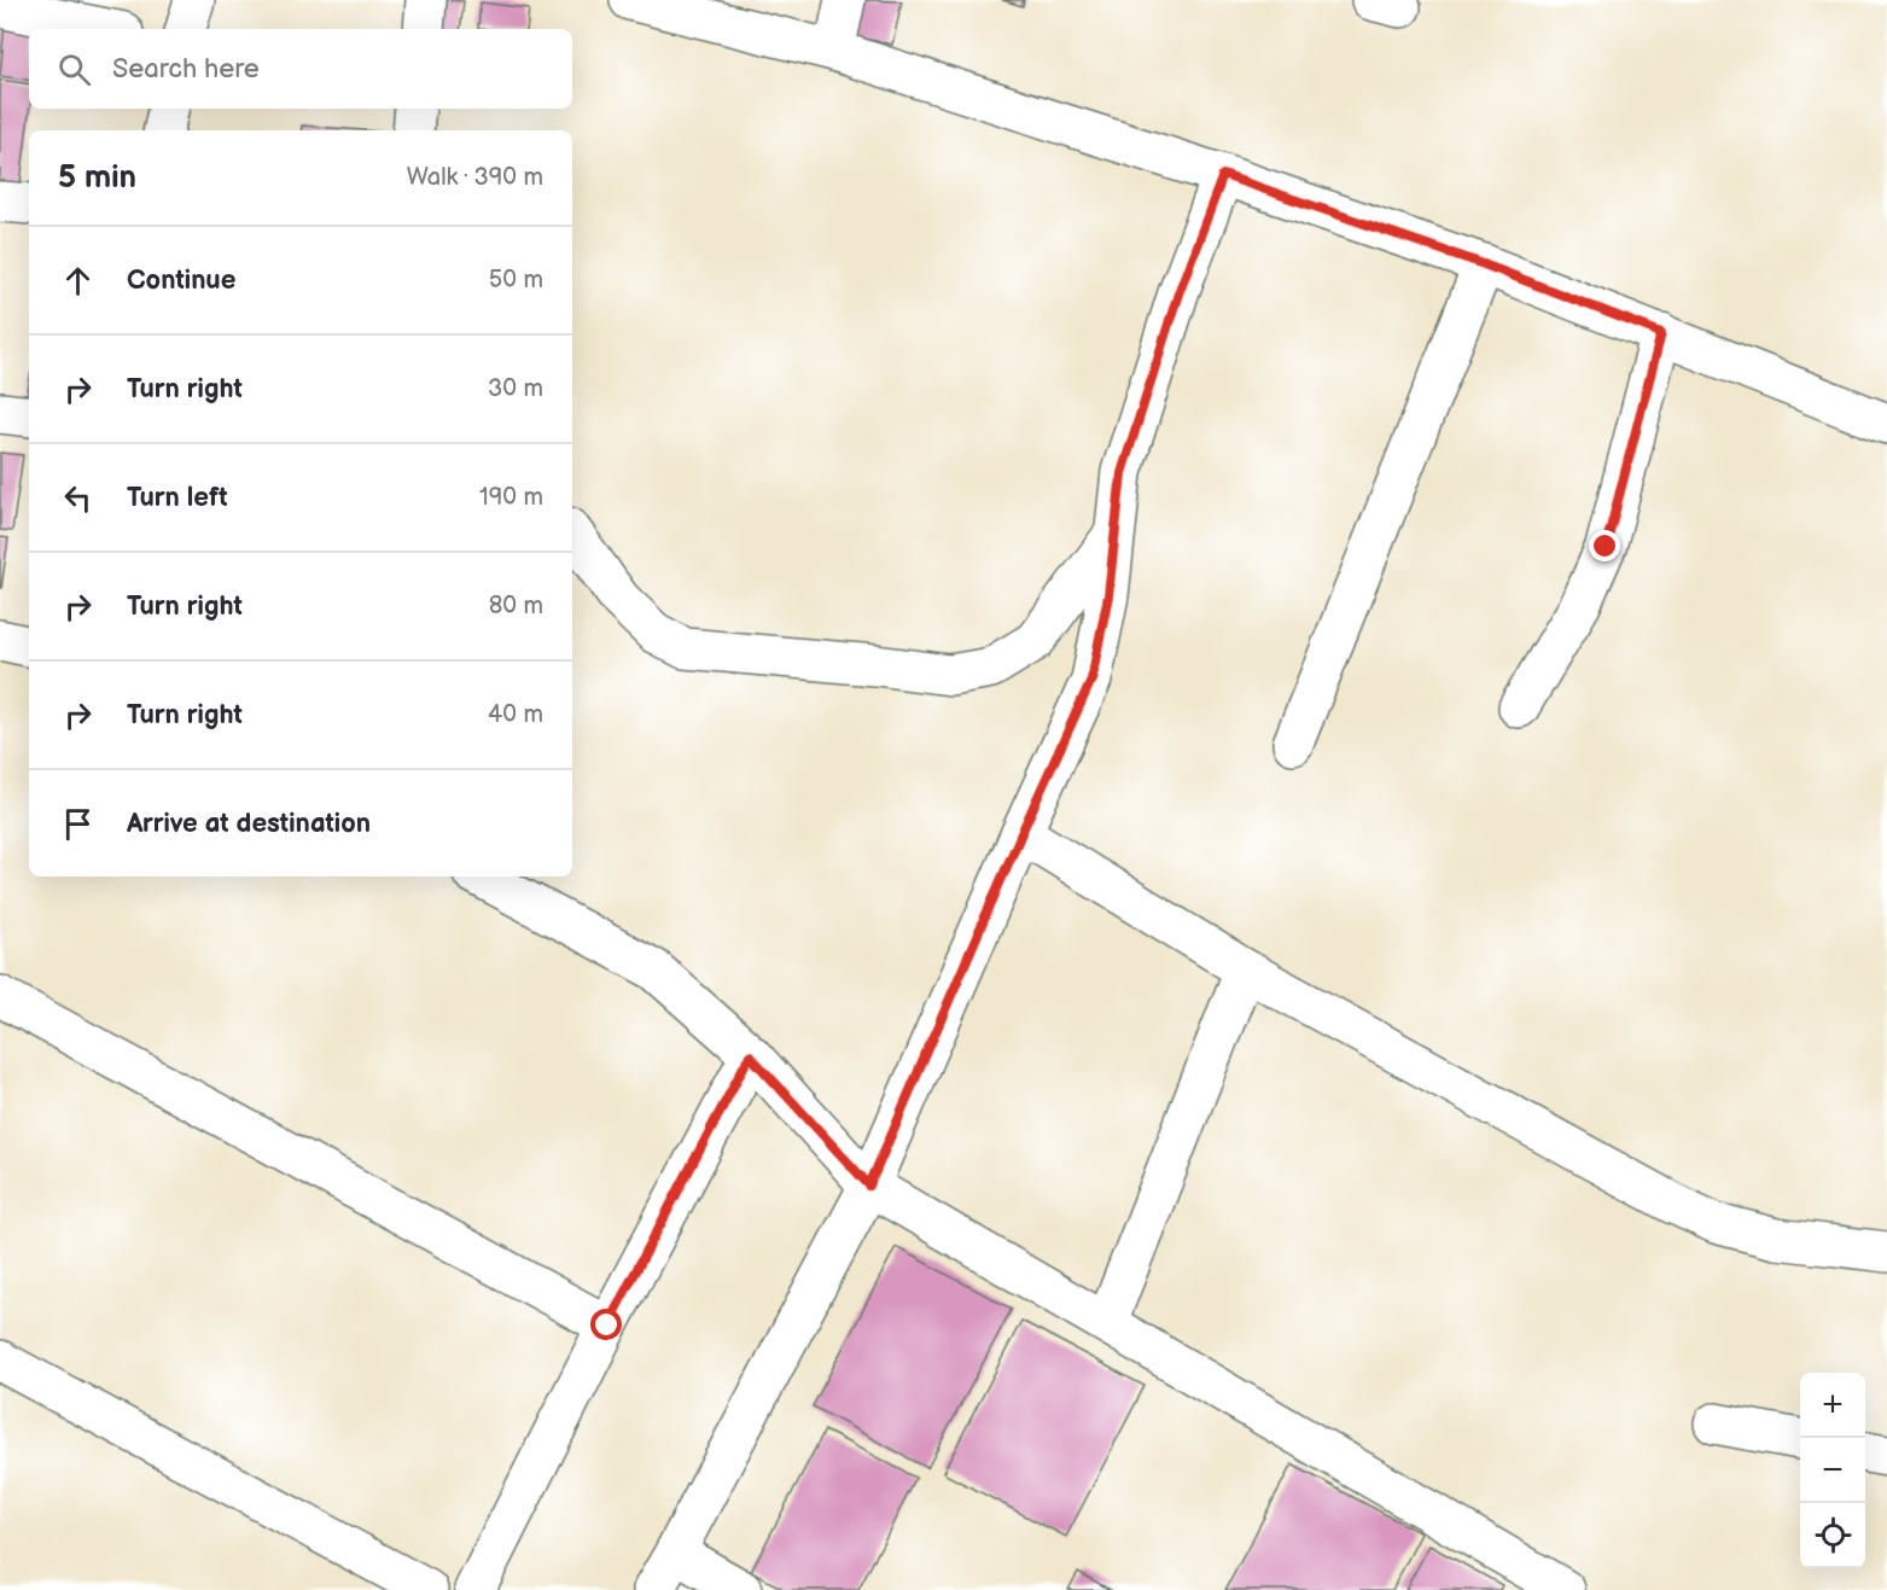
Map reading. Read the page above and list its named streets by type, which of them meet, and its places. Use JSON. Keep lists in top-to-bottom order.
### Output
{
  "page": {
    "search": "Search here",
    "heading": ["5 min", "Walk · 390 m"],
    "list": [
      ["Continue", "50 m"],
      ["Turn right", "30 m"],
      ["Turn left", "190 m"],
      ["Turn right", "80 m"],
      ["Turn right", "40 m"],
      "Arrive at destination"
    ],
    "map_buttons": ["+", "−"]
  }
}
